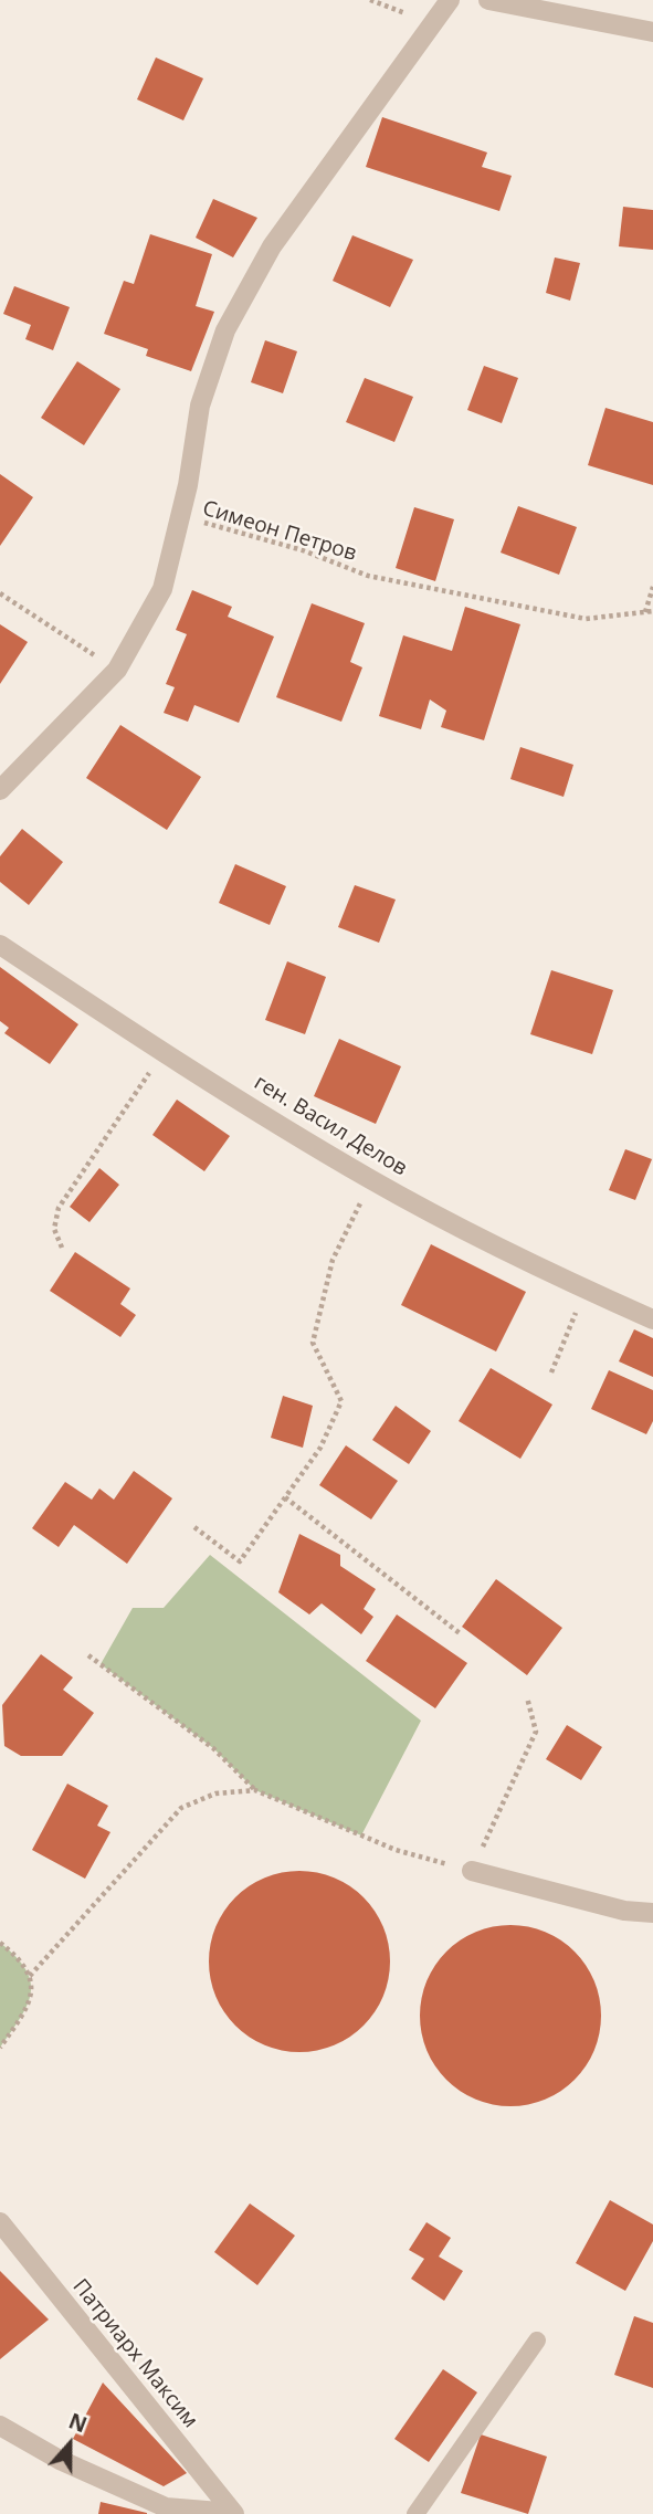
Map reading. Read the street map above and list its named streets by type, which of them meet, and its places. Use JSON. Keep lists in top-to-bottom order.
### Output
{
  "streets": {
    "street": ["ген. Васил Делов", "Патриарх Максим"],
    "path": ["Симеон Петров"]
  },
  "north": "top"
}
